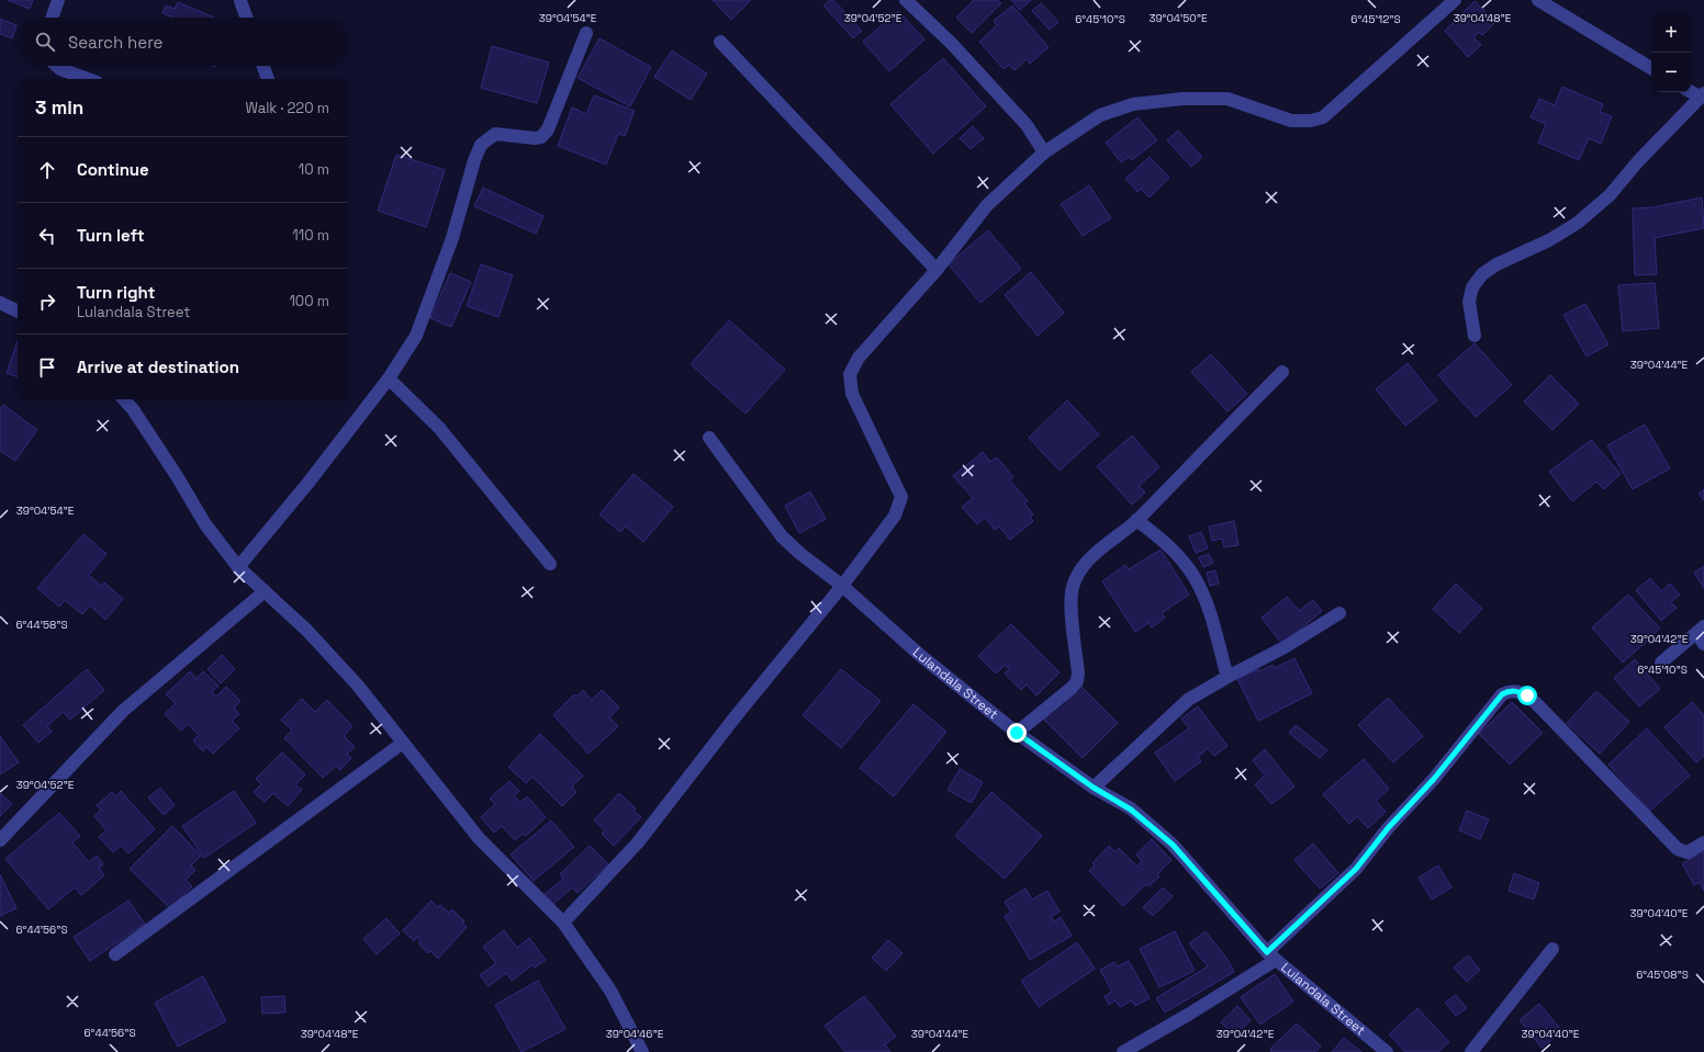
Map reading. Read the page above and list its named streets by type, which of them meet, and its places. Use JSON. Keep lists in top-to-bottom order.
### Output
{
  "streets": {
    "street": ["Lulandala Street"]
  },
  "page": {
    "map_buttons": ["+", "−"],
    "search": "Search here",
    "heading": ["3 min", "Walk · 220 m"],
    "list": [
      ["Continue", "10 m"],
      ["Turn left", "110 m"],
      ["Turn right", "Lulandala Street", "100 m"],
      "Arrive at destination"
    ]
  },
  "coordinates": [
    "39°04'54\"E",
    "39°04'50\"E",
    "39°04'48\"E",
    "39°04'52\"E",
    "6°45'12\"S",
    "6°45'10\"S",
    "39°04'44\"E",
    "6°44'58\"S",
    "39°04'42\"E",
    "39°04'40\"E",
    "6°44'56\"S",
    "6°45'08\"S",
    "39°04'46\"E"
  ]
}
